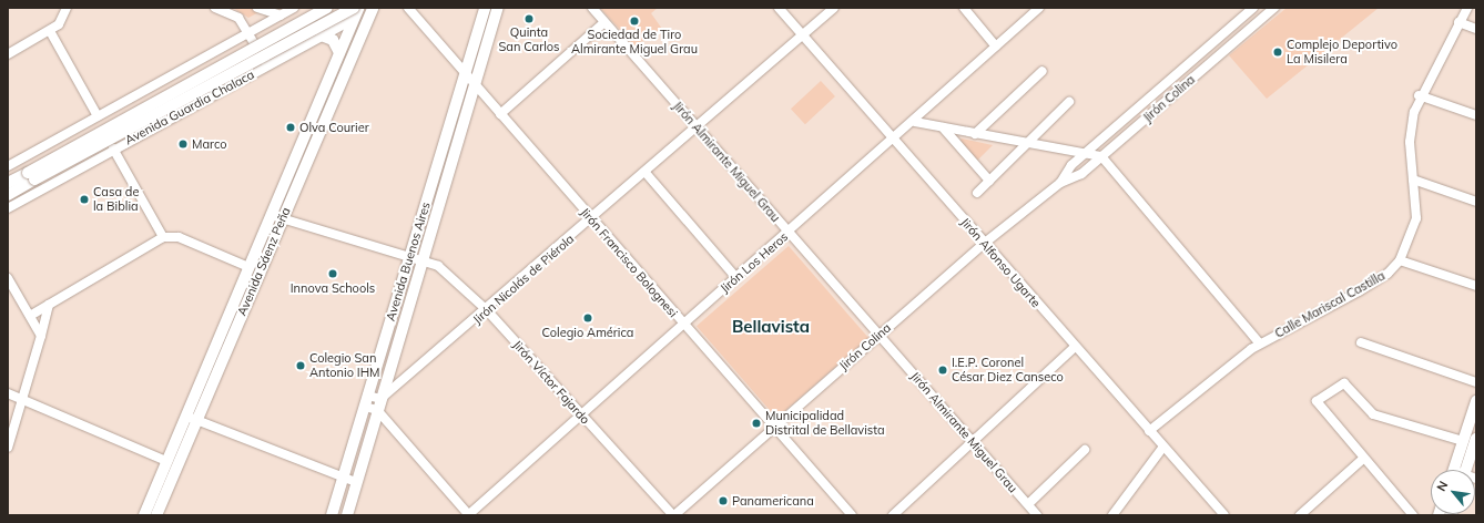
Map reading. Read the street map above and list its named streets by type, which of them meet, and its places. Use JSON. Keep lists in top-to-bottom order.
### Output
{
  "streets": {
    "main road": ["Avenida Guardia Chalaca", "Avenida Sáenz Peña", "Avenida Buenos Aires"],
    "street": [
      "Jirón Colina",
      "Jirón Almirante Miguel Grau",
      "Jirón Francisco Bolognesi",
      "Jirón Los Heros",
      "Jirón Alfonso Ugarte",
      "Jirón Nicolás de Piérola",
      "Calle Mariscal Castilla",
      "Jirón Víctor Fajardo"
    ]
  },
  "crossings": [
    ["Jirón Colina", "Jirón Almirante Miguel Grau"],
    ["Jirón Colina", "Jirón Francisco Bolognesi"],
    ["Jirón Colina", "Jirón Alfonso Ugarte"],
    ["Jirón Colina", "Jirón Víctor Fajardo"],
    ["Avenida Guardia Chalaca", "Avenida Sáenz Peña"],
    ["Jirón Almirante Miguel Grau", "Jirón Los Heros"],
    ["Jirón Almirante Miguel Grau", "Jirón Nicolás de Piérola"],
    ["Avenida Sáenz Peña", "Jirón Víctor Fajardo"],
    ["Avenida Buenos Aires", "Jirón Francisco Bolognesi"],
    ["Avenida Buenos Aires", "Jirón Nicolás de Piérola"],
    ["Avenida Buenos Aires", "Jirón Víctor Fajardo"],
    ["Jirón Francisco Bolognesi", "Jirón Los Heros"],
    ["Jirón Francisco Bolognesi", "Jirón Nicolás de Piérola"],
    ["Jirón Los Heros", "Jirón Alfonso Ugarte"],
    ["Jirón Los Heros", "Jirón Víctor Fajardo"],
    ["Jirón Alfonso Ugarte", "Jirón Nicolás de Piérola"],
    ["Jirón Alfonso Ugarte", "Calle Mariscal Castilla"],
    ["Jirón Nicolás de Piérola", "Jirón Víctor Fajardo"]
  ],
  "districts": ["Bellavista"],
  "places": [
    "Quinta San Carlos",
    "Sociedad de Tiro Almirante Miguel Grau",
    "Complejo Deportivo La Misilera",
    "Olva Courier",
    "Marco",
    "Casa de la Biblia",
    "Innova Schools",
    "Colegio América",
    "Colegio San Antonio IHM",
    "I.E.P. Coronel César Diez Canseco",
    "Municipalidad Distrital de Bellavista",
    "Panamericana"
  ],
  "north": "top left"
}
